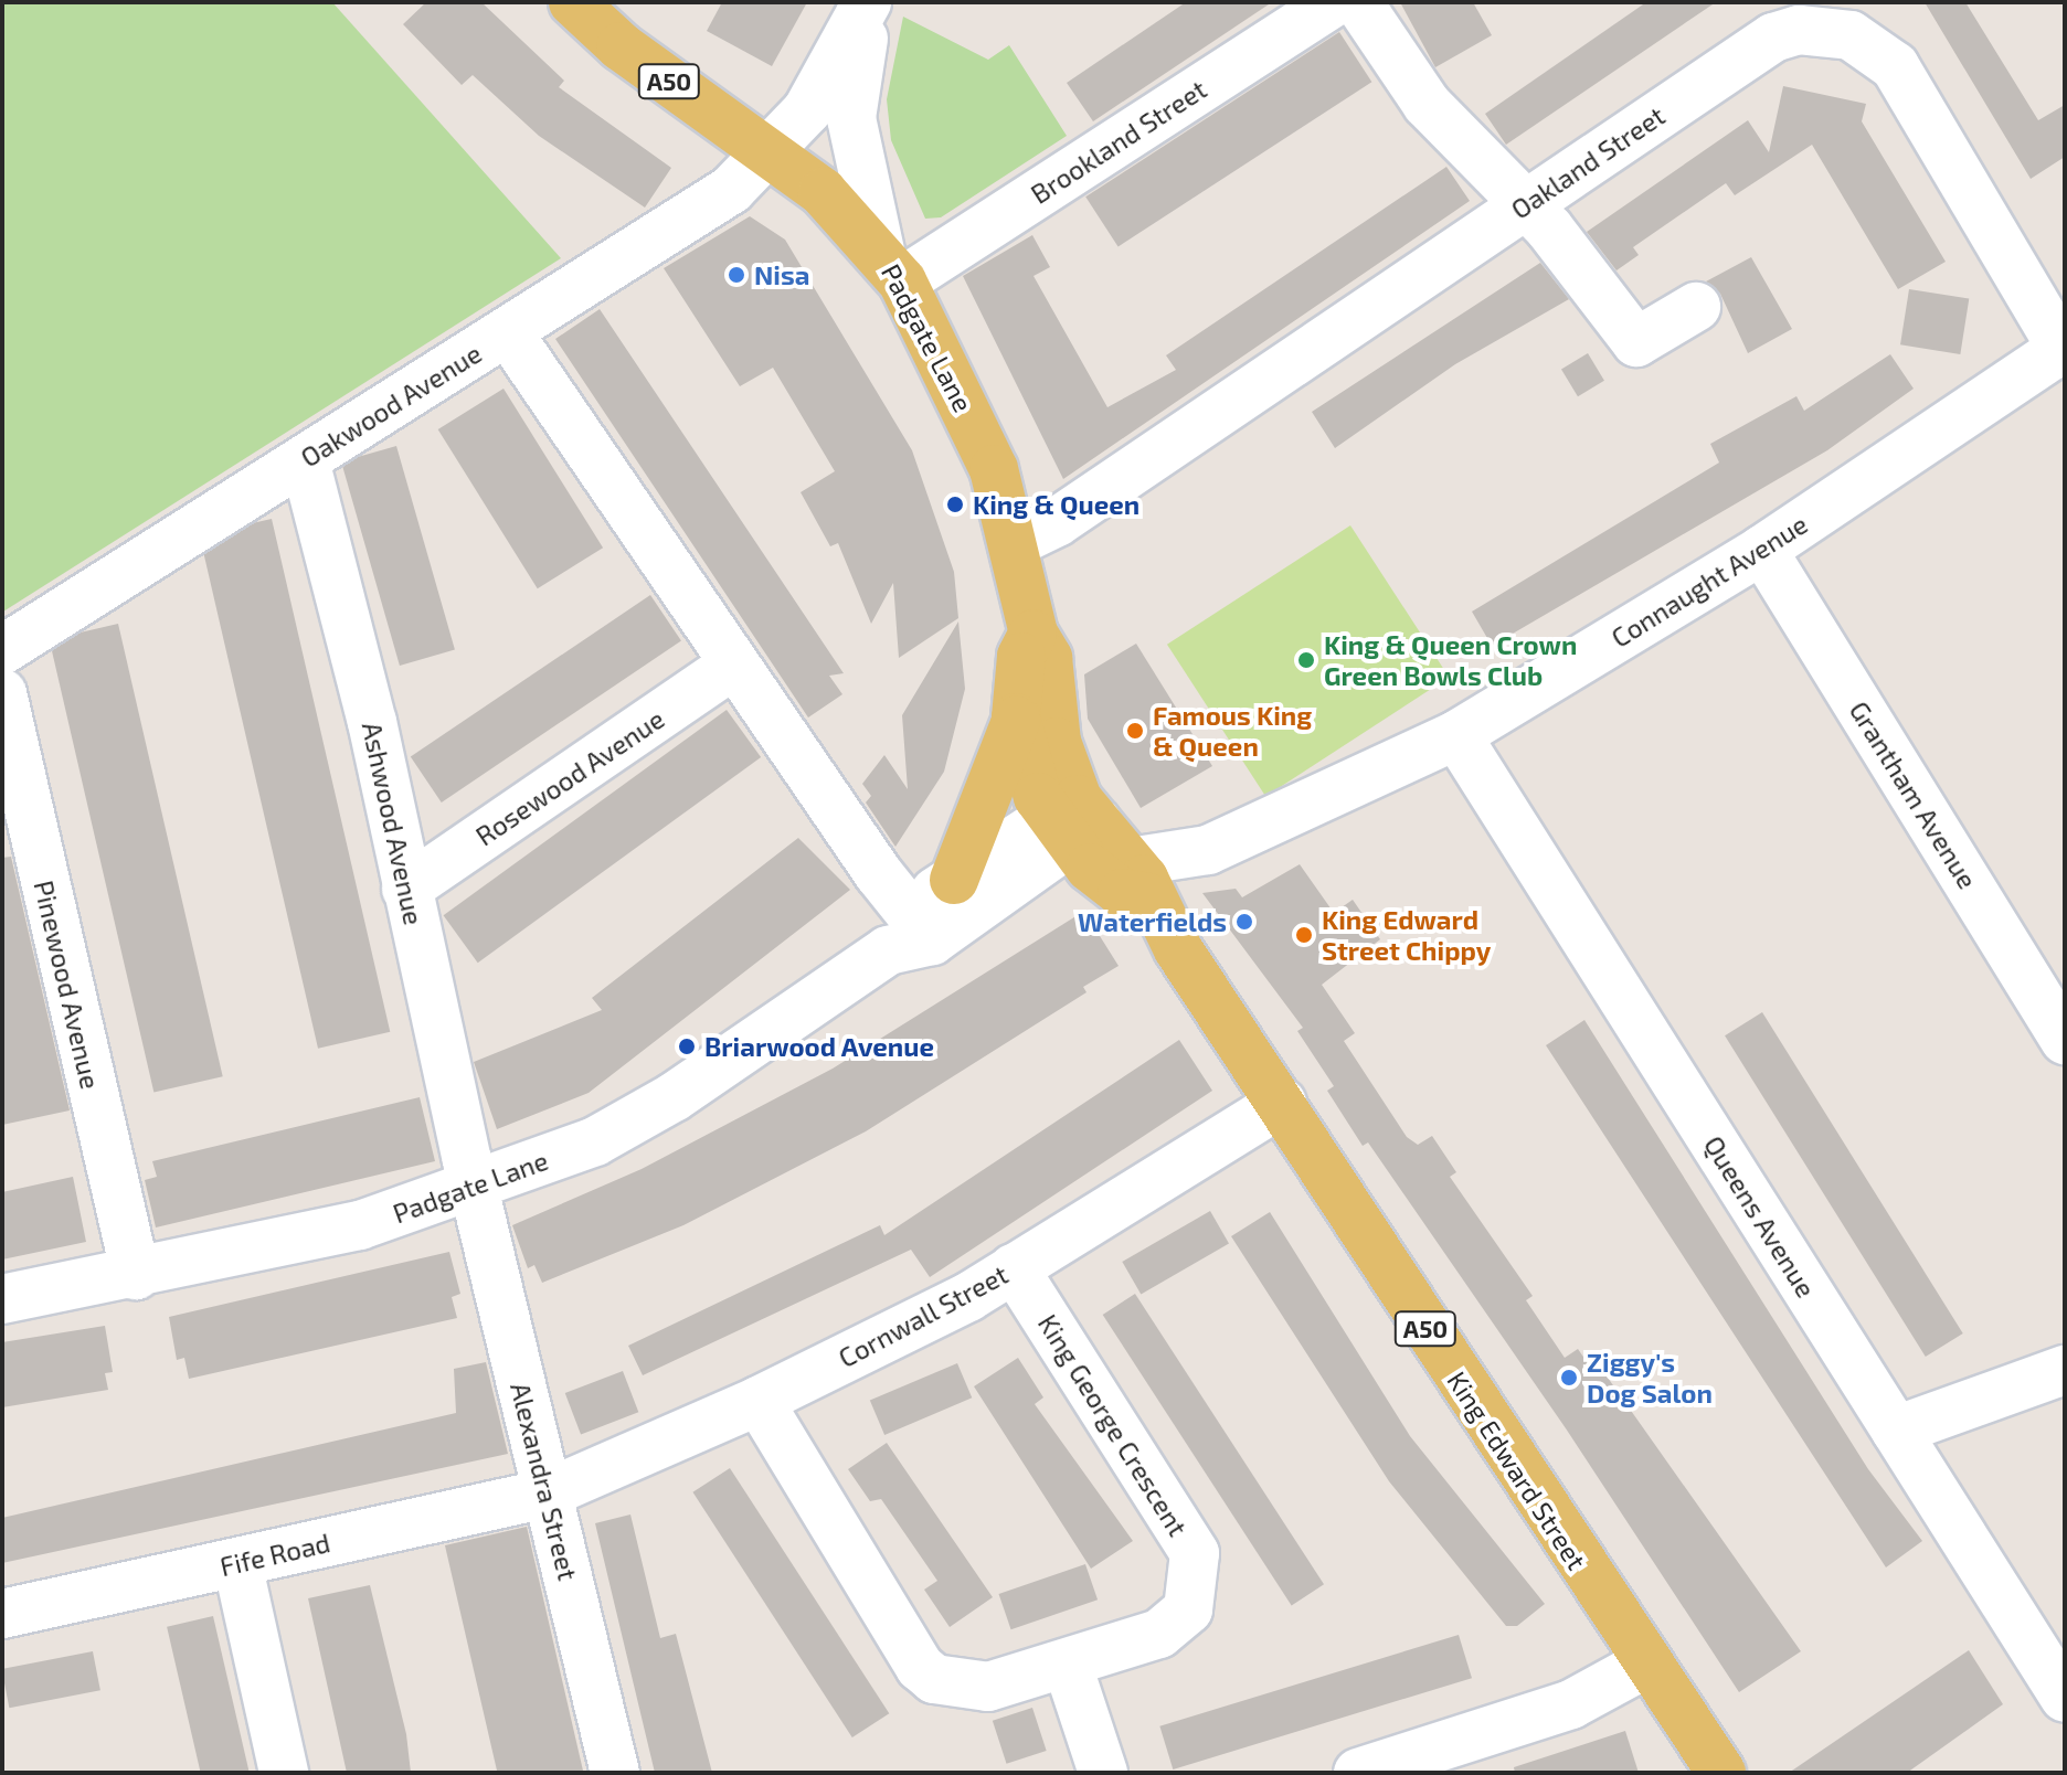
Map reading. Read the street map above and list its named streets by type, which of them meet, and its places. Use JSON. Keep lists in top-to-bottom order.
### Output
{
  "streets": {
    "main road": ["A50", "Padgate Lane", "King Edward Street"],
    "street": [
      "Brookland Street",
      "Oakland Street",
      "Oakwood Avenue",
      "Connaught Avenue",
      "Rosewood Avenue",
      "Grantham Avenue",
      "Ashwood Avenue",
      "Pinewood Avenue",
      "Queens Avenue",
      "Cornwall Street",
      "King George Crescent",
      "Alexandra Street",
      "Fife Road"
    ]
  },
  "crossings": [
    ["A50", "Padgate Lane"],
    ["A50", "Oakwood Avenue"],
    ["Brookland Street", "Padgate Lane"],
    ["Oakland Street", "Padgate Lane"],
    ["Oakland Street", "Connaught Avenue"],
    ["Padgate Lane", "Oakwood Avenue"],
    ["Padgate Lane", "Connaught Avenue"],
    ["Padgate Lane", "Ashwood Avenue"],
    ["Padgate Lane", "Pinewood Avenue"],
    ["Padgate Lane", "King Edward Street"],
    ["Padgate Lane", "Alexandra Street"],
    ["Oakwood Avenue", "Ashwood Avenue"],
    ["Connaught Avenue", "Grantham Avenue"],
    ["Connaught Avenue", "Queens Avenue"],
    ["Connaught Avenue", "King Edward Street"],
    ["Rosewood Avenue", "Ashwood Avenue"],
    ["Ashwood Avenue", "Alexandra Street"],
    ["Cornwall Street", "King George Crescent"],
    ["Cornwall Street", "King Edward Street"],
    ["Cornwall Street", "Alexandra Street"],
    ["Cornwall Street", "Fife Road"],
    ["Alexandra Street", "Fife Road"]
  ],
  "places": [
    "Nisa",
    "King & Queen",
    "King & Queen Crown Green Bowls Club",
    "Famous King & Queen",
    "Waterfields",
    "King Edward Street Chippy",
    "Briarwood Avenue",
    "Ziggy's Dog Salon"
  ]
}
